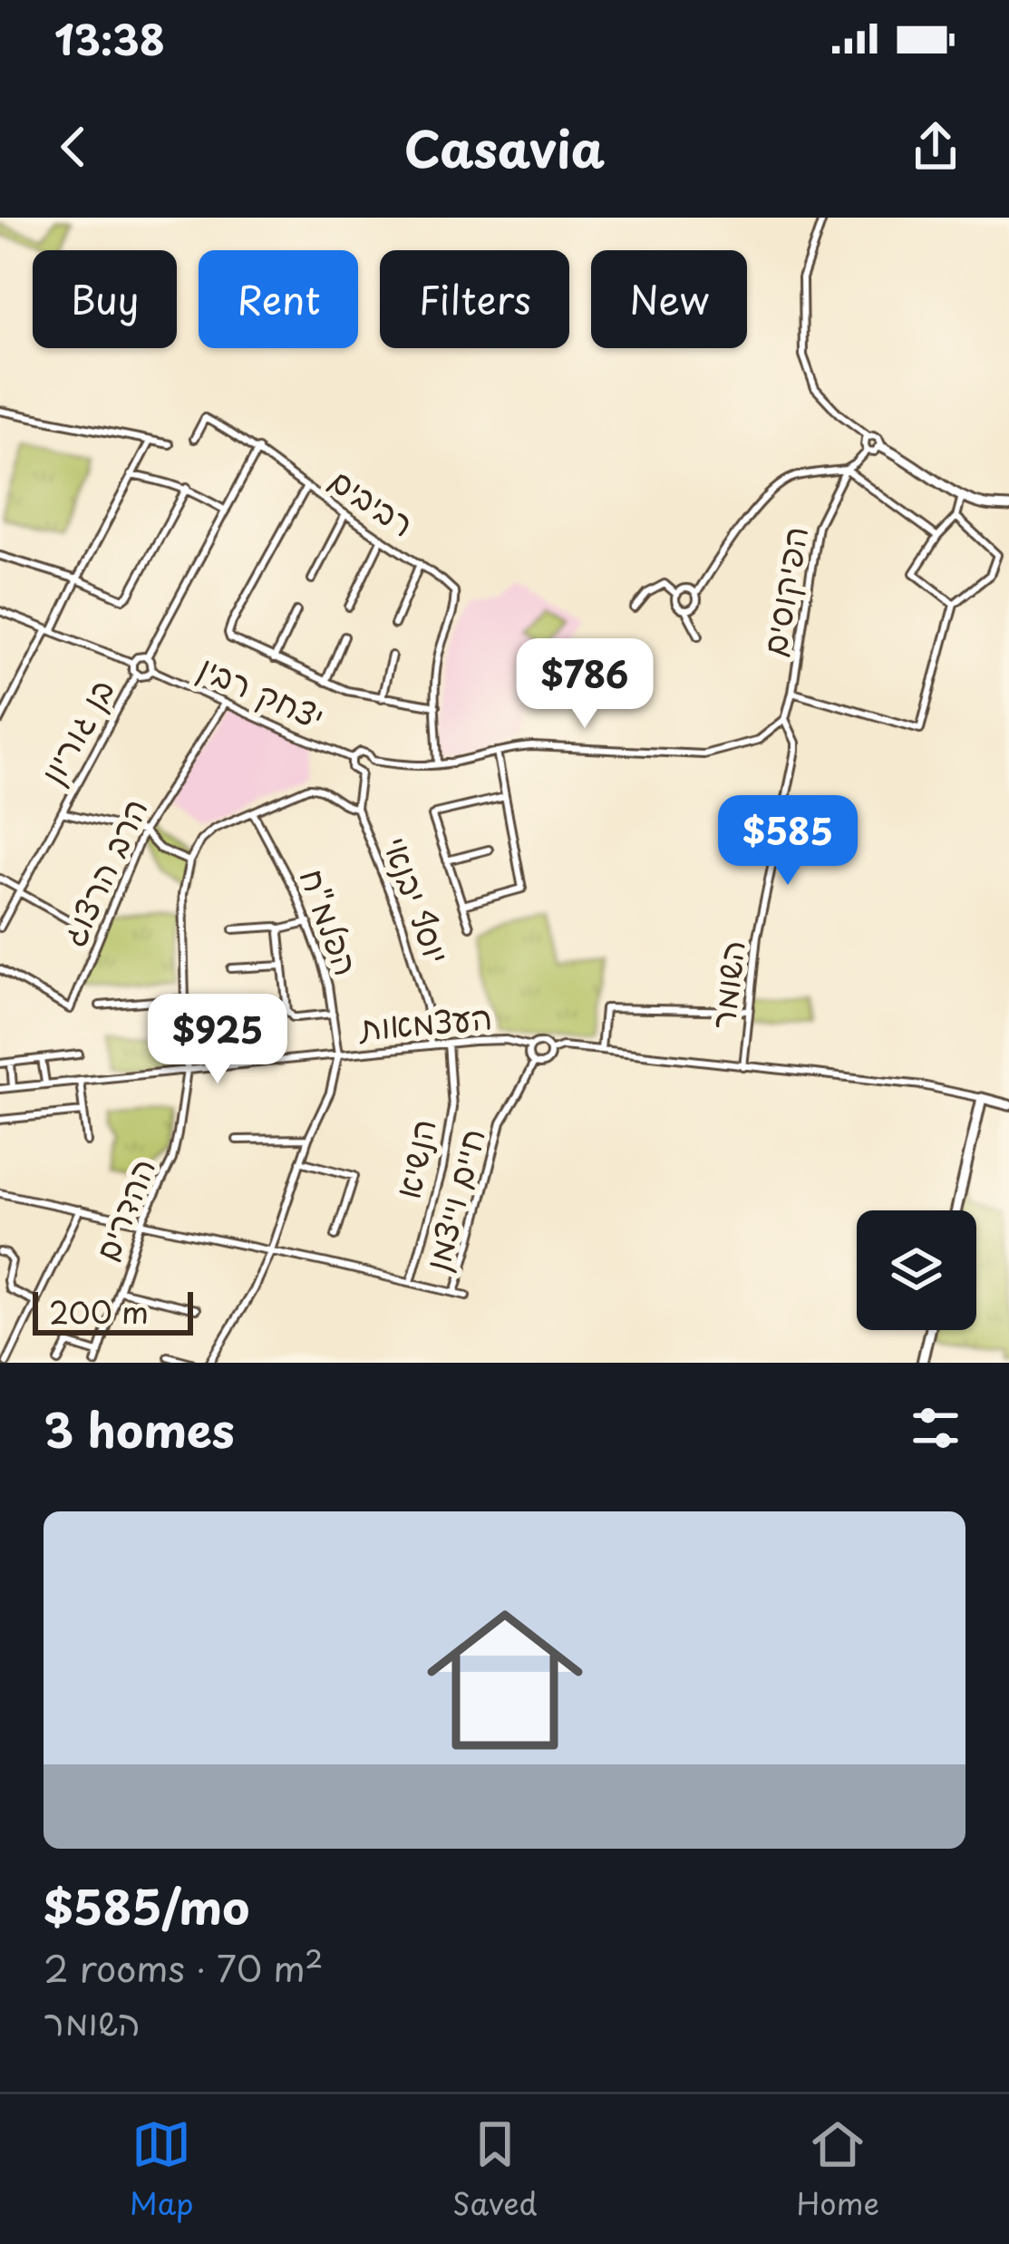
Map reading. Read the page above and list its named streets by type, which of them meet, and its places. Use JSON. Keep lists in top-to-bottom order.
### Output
{
  "streets": {
    "street": [
      "רביבים",
      "הפיקוסים",
      "יצחק רבין",
      "בן גוריון",
      "הרב הרצוג",
      "יוסף יבנאי",
      "הפלמ\"ח",
      "השומר",
      "העצמאות",
      "הנשיא",
      "חיים וייצמן",
      "ההדרים"
    ]
  },
  "crossings": [
    ["רביבים", "בן גוריון"],
    ["יצחק רבין", "בן גוריון"],
    ["יצחק רבין", "הרב הרצוג"],
    ["יצחק רבין", "יוסף יבנאי"],
    ["יוסף יבנאי", "העצמאות"],
    ["הפלמ\"ח", "העצמאות"],
    ["העצמאות", "הנשיא"],
    ["העצמאות", "חיים וייצמן"],
    ["העצמאות", "ההדרים"]
  ],
  "scale_bar": "200 m",
  "page": {
    "status": "13:38",
    "header": "Casavia",
    "chip": [
      "Buy",
      "Rent",
      "Filters",
      "New"
    ],
    "price": ["$786", "$585", "$925"],
    "scale": "200 m",
    "heading": "3 homes",
    "list": [
      {
        "name": "$585/mo",
        "note": "2 rooms · 70 m² · השומר"
      }
    ],
    "tabs": ["Map", "Saved", "Home"]
  }
}
